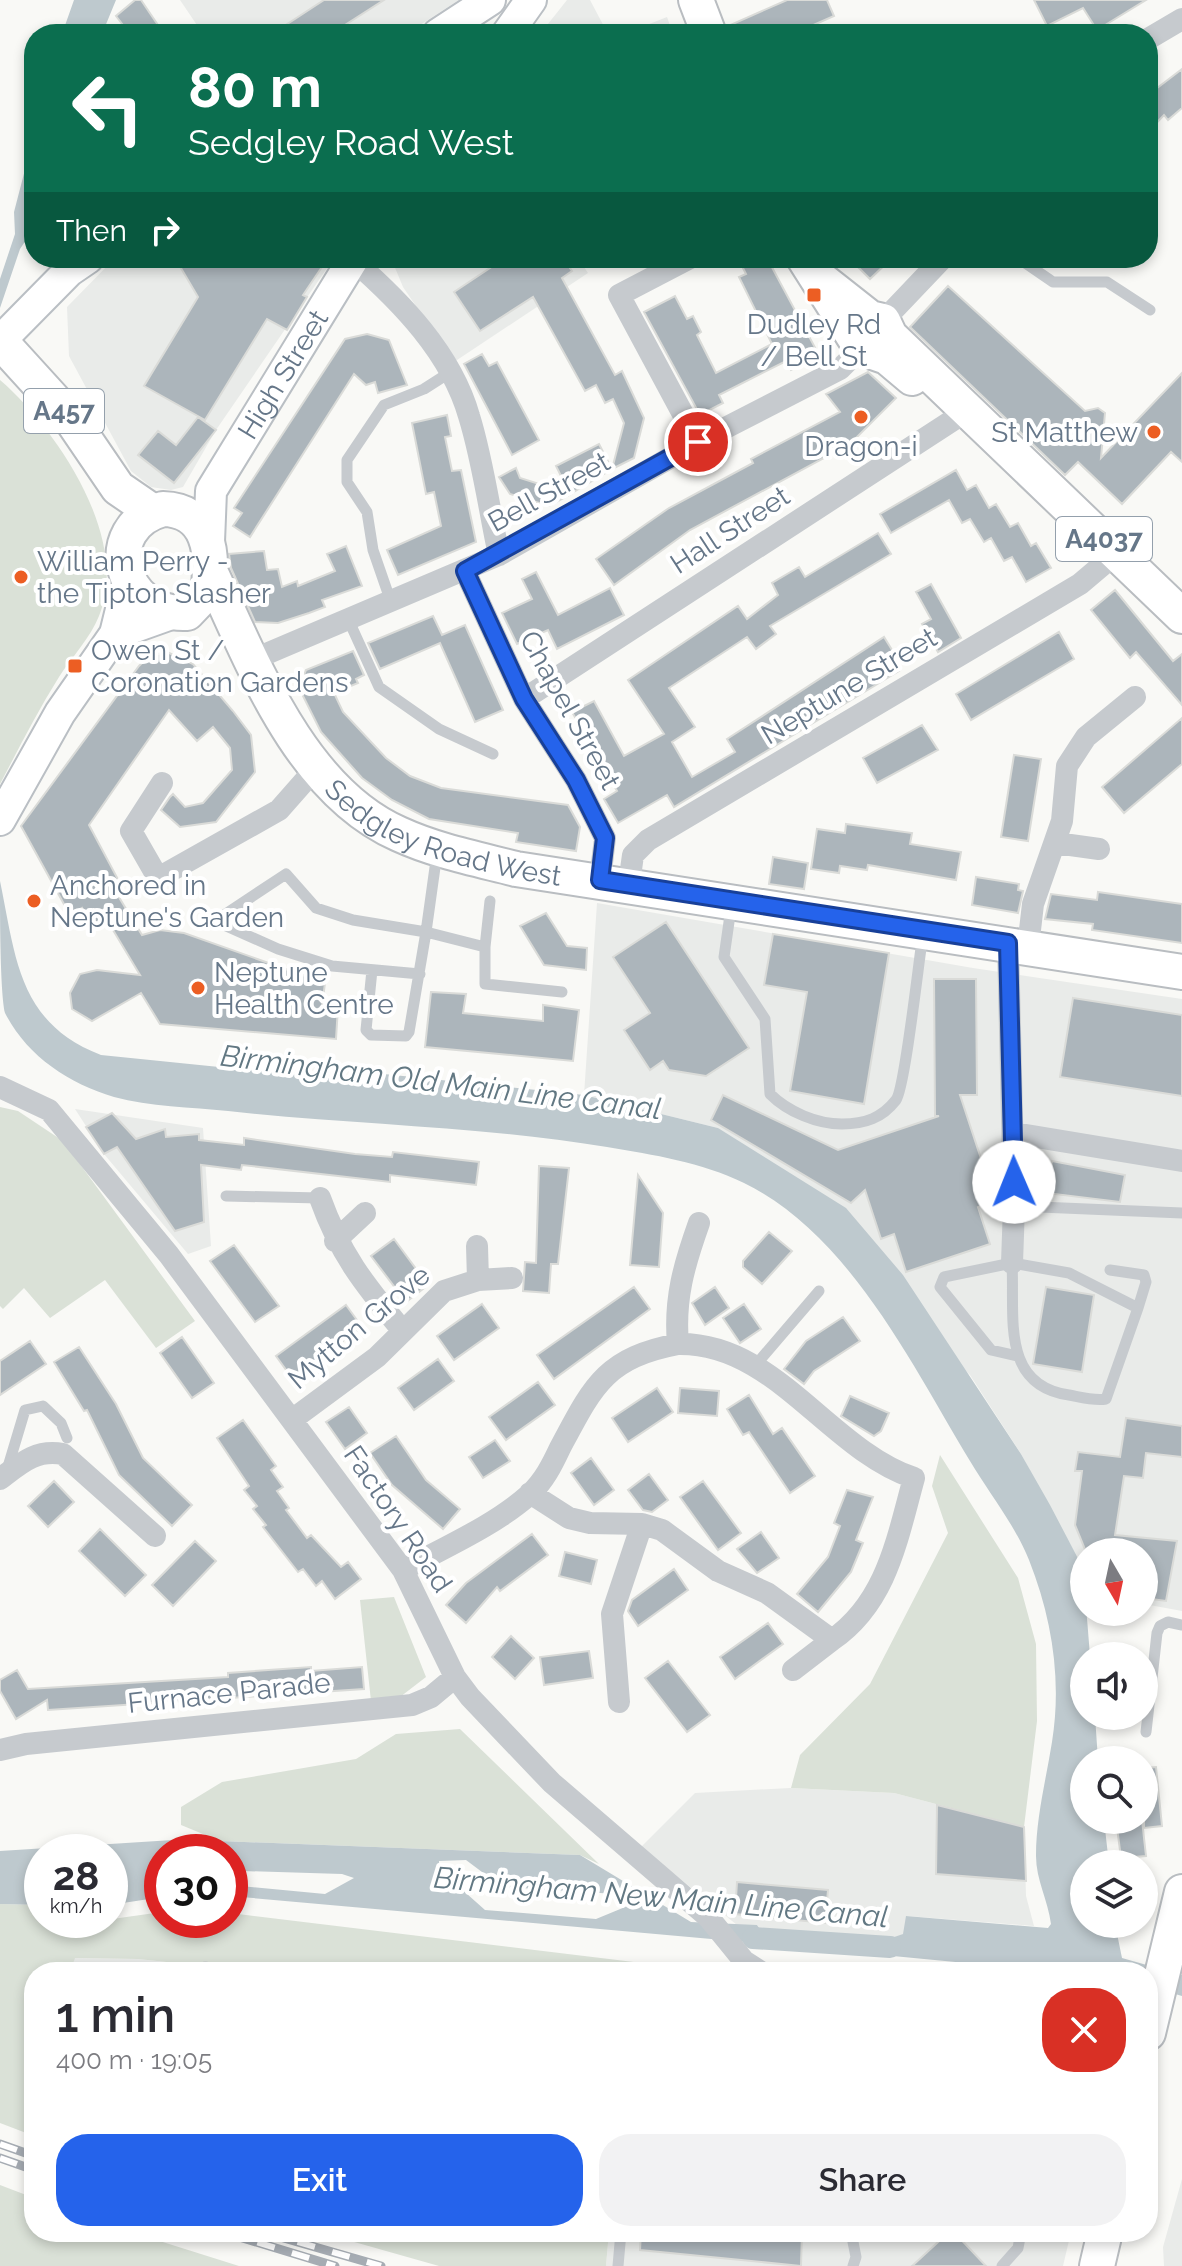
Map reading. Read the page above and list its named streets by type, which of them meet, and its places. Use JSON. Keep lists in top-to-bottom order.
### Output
{
  "streets": {
    "main road": [
      "High Street",
      "A457",
      "A4037",
      "Sedgley Road West"
    ],
    "street": [
      "Bell Street",
      "Hall Street",
      "Neptune Street",
      "Chapel Street",
      "Mytton Grove",
      "Factory Road",
      "Furnace Parade"
    ]
  },
  "crossings": [
    ["High Street", "A457"],
    ["High Street", "Sedgley Road West"],
    ["A457", "Sedgley Road West"],
    ["Bell Street", "A4037"],
    ["Bell Street", "Chapel Street"],
    ["Bell Street", "Sedgley Road West"],
    ["Hall Street", "A4037"],
    ["Hall Street", "Chapel Street"],
    ["A4037", "Neptune Street"],
    ["Neptune Street", "Chapel Street"],
    ["Neptune Street", "Sedgley Road West"],
    ["Chapel Street", "Sedgley Road West"],
    ["Mytton Grove", "Factory Road"],
    ["Factory Road", "Furnace Parade"]
  ],
  "water": ["Birmingham Old Main Line Canal", "Birmingham New Main Line Canal"],
  "places": {
    "transit": ["Dudley Rd / Bell St", "Owen St / Coronation Gardens"],
    "other": [
      "Dragon-i",
      "St Matthew",
      "William Perry - the Tipton Slasher",
      "Anchored in Neptune's Garden",
      "Neptune Health Centre"
    ]
  },
  "north": "bottom",
  "page": {
    "turn": ["80 m", "Sedgley Road West"],
    "then": "Then",
    "speed": "28 km/h",
    "limit": "30",
    "heading": ["1 min", "400 m · 19:05"],
    "buttons": ["Exit", "Share"]
  }
}
